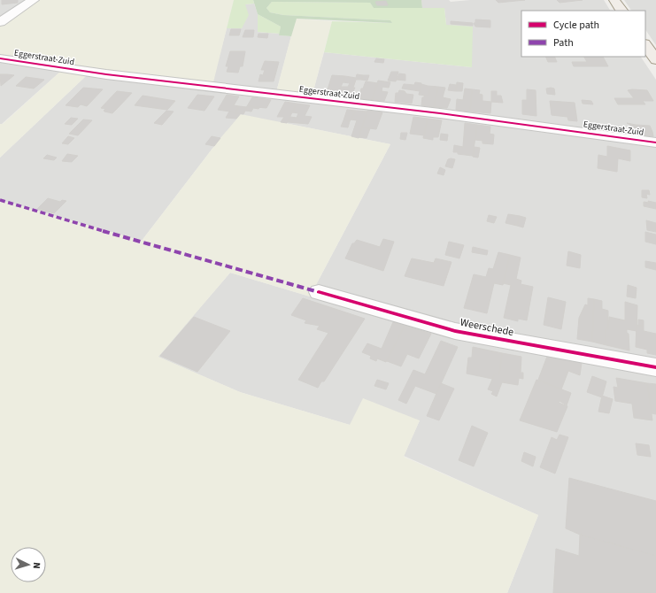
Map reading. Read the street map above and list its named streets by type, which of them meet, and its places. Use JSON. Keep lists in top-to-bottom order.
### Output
{
  "streets": {
    "street": ["Eggerstraat-Zuid", "Weerschede"]
  },
  "legend": ["Cycle path", "Path"],
  "north": "right"
}
